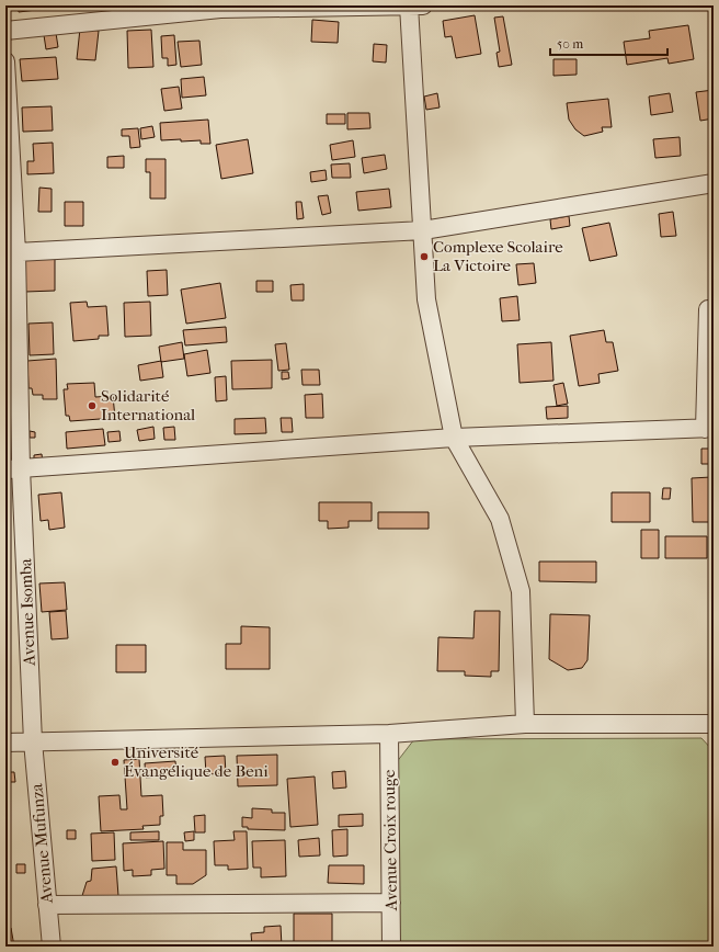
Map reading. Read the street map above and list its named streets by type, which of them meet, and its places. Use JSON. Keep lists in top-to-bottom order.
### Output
{
  "streets": {
    "street": ["Avenue Isomba", "Avenue Croix rouge", "Avenue Mufunza"]
  },
  "crossings": [
    ["Avenue Isomba", "Avenue Mufunza"]
  ],
  "places": ["Complexe Scolaire La Victoire", "Solidarité International", "Université Évangélique de Beni"],
  "scale_bar": "50 m"
}
